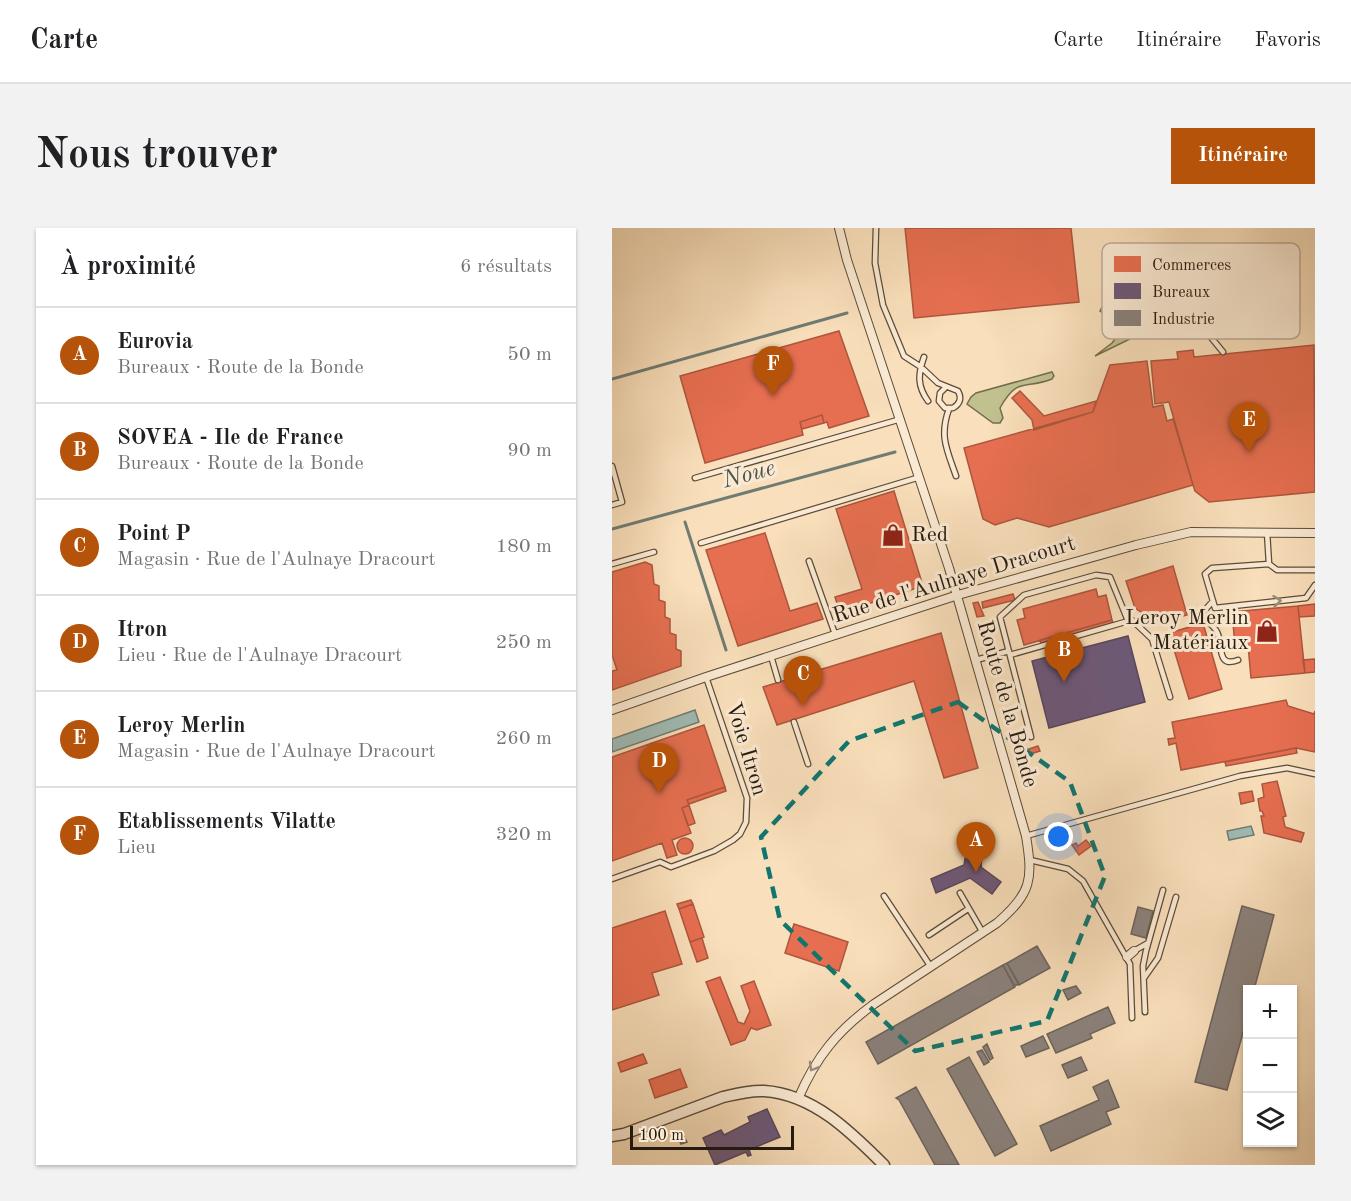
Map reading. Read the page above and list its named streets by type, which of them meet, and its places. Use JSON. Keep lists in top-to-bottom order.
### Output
{
  "streets": {
    "street": ["Rue de l'Aulnaye Dracourt", "Route de la Bonde"],
    "lane": ["Voie Itron"]
  },
  "crossings": [
    ["Rue de l'Aulnaye Dracourt", "Route de la Bonde"],
    ["Rue de l'Aulnaye Dracourt", "Voie Itron"]
  ],
  "water": ["Noue"],
  "places": {
    "shop": ["Red", "Leroy Merlin Matériaux"]
  },
  "legend": ["Commerces", "Bureaux", "Industrie"],
  "scale_bar": "100 m",
  "page": {
    "header": "Carte",
    "nav": ["Carte", "Itinéraire", "Favoris"],
    "buttons": "Itinéraire",
    "title": "Nous trouver",
    "heading": ["À proximité", "6 résultats"],
    "list": [
      {
        "mark": "A",
        "name": "Eurovia",
        "note": "Bureaux · Route de la Bonde",
        "value": "50 m"
      },
      {
        "mark": "B",
        "name": "SOVEA - Ile de France",
        "note": "Bureaux · Route de la Bonde",
        "value": "90 m"
      },
      {
        "mark": "C",
        "name": "Point P",
        "note": "Magasin · Rue de l'Aulnaye Dracourt",
        "value": "180 m"
      },
      {
        "mark": "D",
        "name": "Itron",
        "note": "Lieu · Rue de l'Aulnaye Dracourt",
        "value": "250 m"
      },
      {
        "mark": "E",
        "name": "Leroy Merlin",
        "note": "Magasin · Rue de l'Aulnaye Dracourt",
        "value": "260 m"
      },
      {
        "mark": "F",
        "name": "Etablissements Vilatte",
        "note": "Lieu",
        "value": "320 m"
      }
    ],
    "pins": [
      "F",
      "E",
      "B",
      "C",
      "D",
      "A"
    ],
    "map_buttons": ["+", "−"],
    "scale": "100 m"
  }
}
